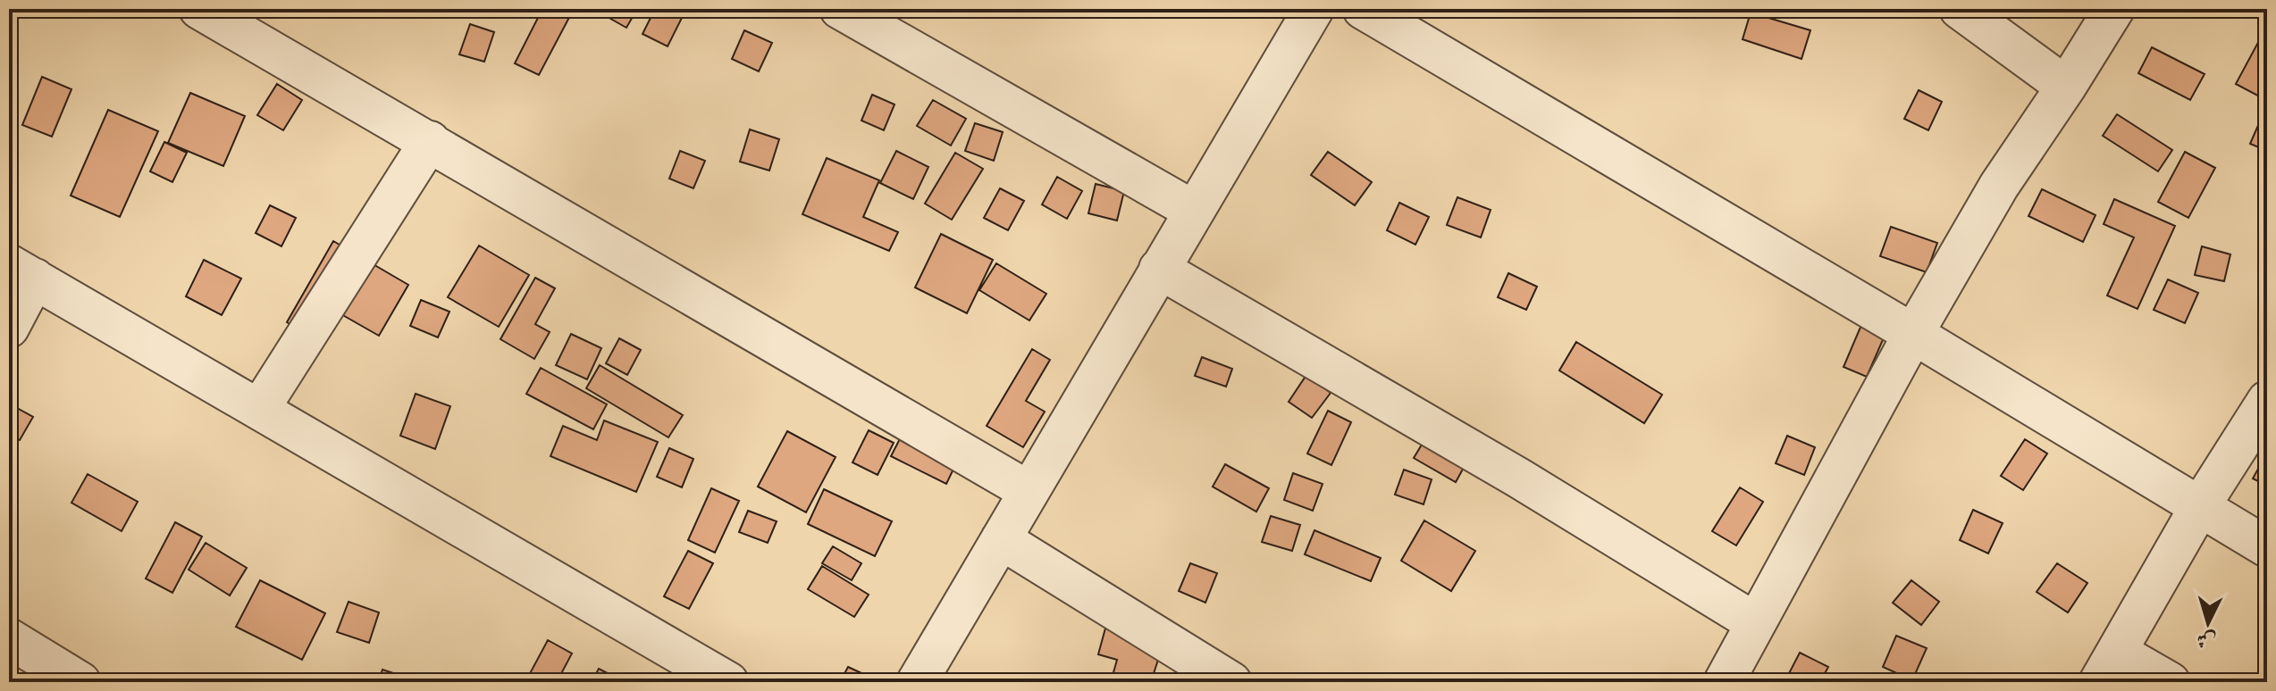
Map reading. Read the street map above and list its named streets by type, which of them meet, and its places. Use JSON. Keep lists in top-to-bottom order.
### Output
{
  "north": "bottom"
}
